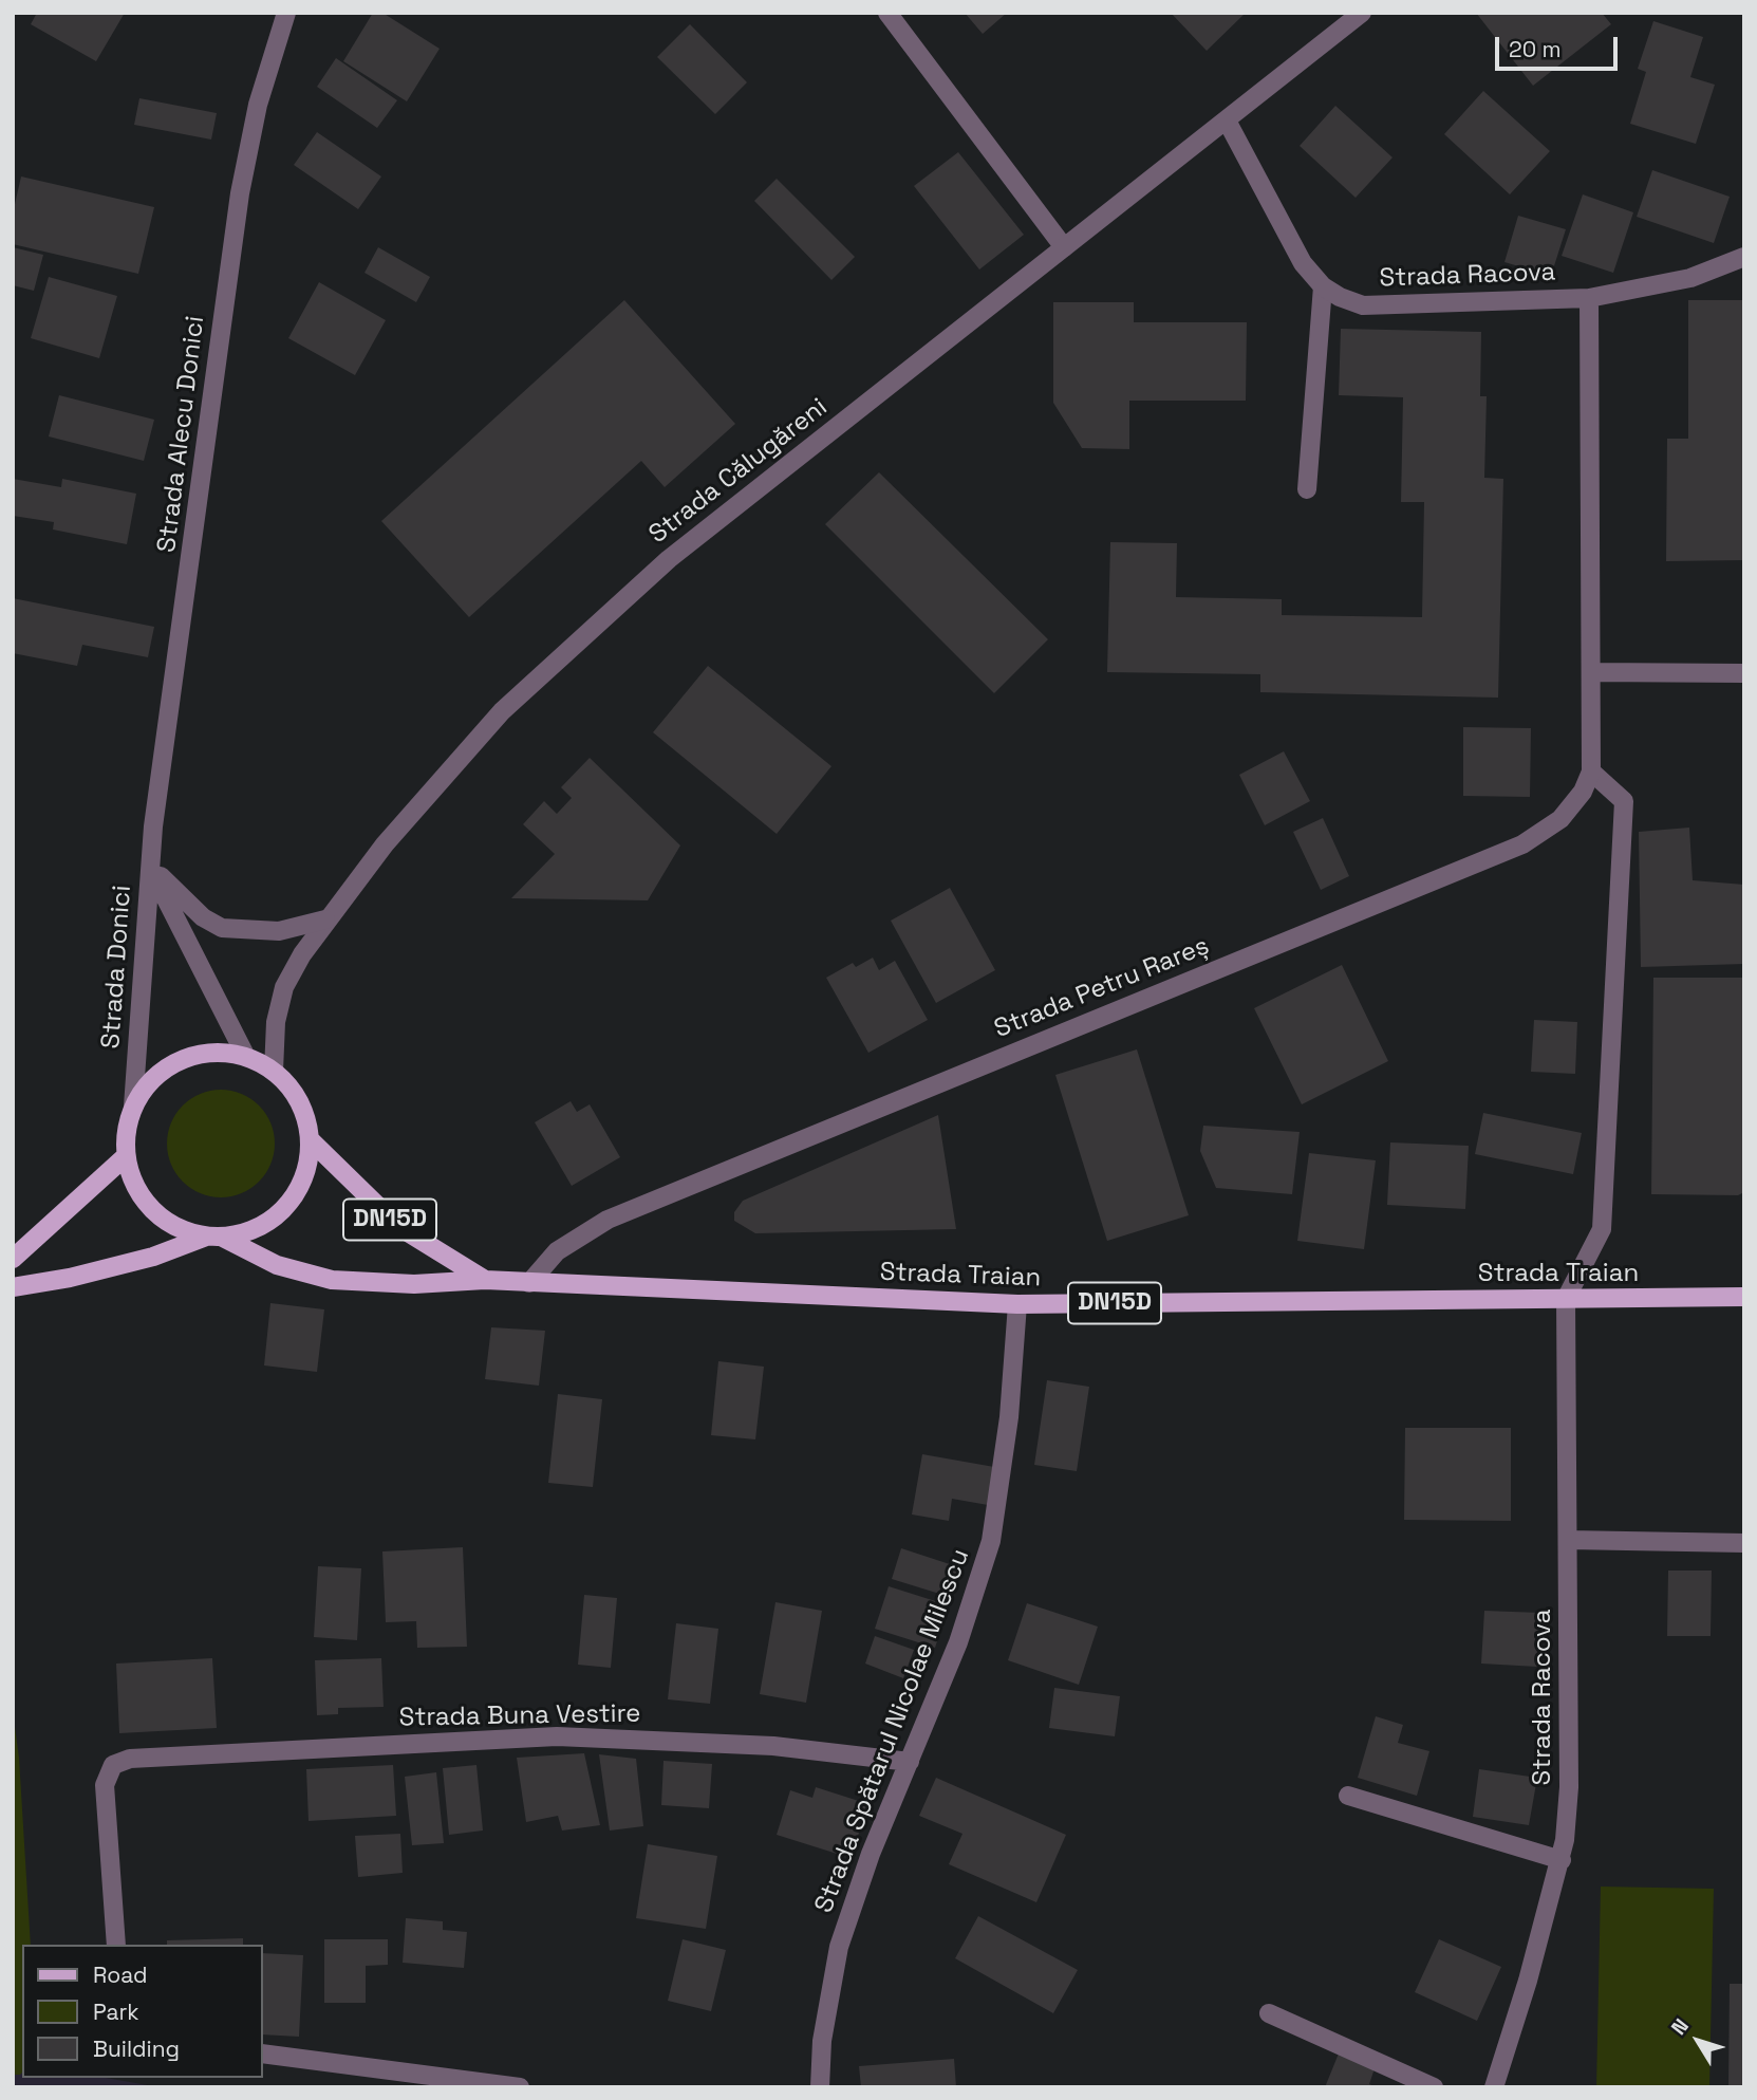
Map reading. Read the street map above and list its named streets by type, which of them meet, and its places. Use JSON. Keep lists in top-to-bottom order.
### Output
{
  "streets": {
    "main road": ["DN15D", "Strada Traian"],
    "street": [
      "Strada Racova",
      "Strada Alecu Donici",
      "Strada Călugăreni",
      "Strada Donici",
      "Strada Petru Rareș",
      "Strada Buna Vestire",
      "Strada Spătarul Nicolae Milescu"
    ]
  },
  "crossings": [
    ["Strada Racova", "Strada Călugăreni"],
    ["Strada Racova", "Strada Petru Rareș"],
    ["Strada Racova", "Strada Traian"],
    ["Strada Alecu Donici", "Strada Donici"],
    ["Strada Călugăreni", "Strada Donici"],
    ["Strada Călugăreni", "Strada Traian"],
    ["Strada Donici", "Strada Traian"],
    ["Strada Petru Rareș", "Strada Traian"],
    ["Strada Traian", "Strada Spătarul Nicolae Milescu"],
    ["Strada Buna Vestire", "Strada Spătarul Nicolae Milescu"]
  ],
  "legend": ["Road", "Park", "Building"],
  "scale_bar": "20 m",
  "north": "top left"
}
